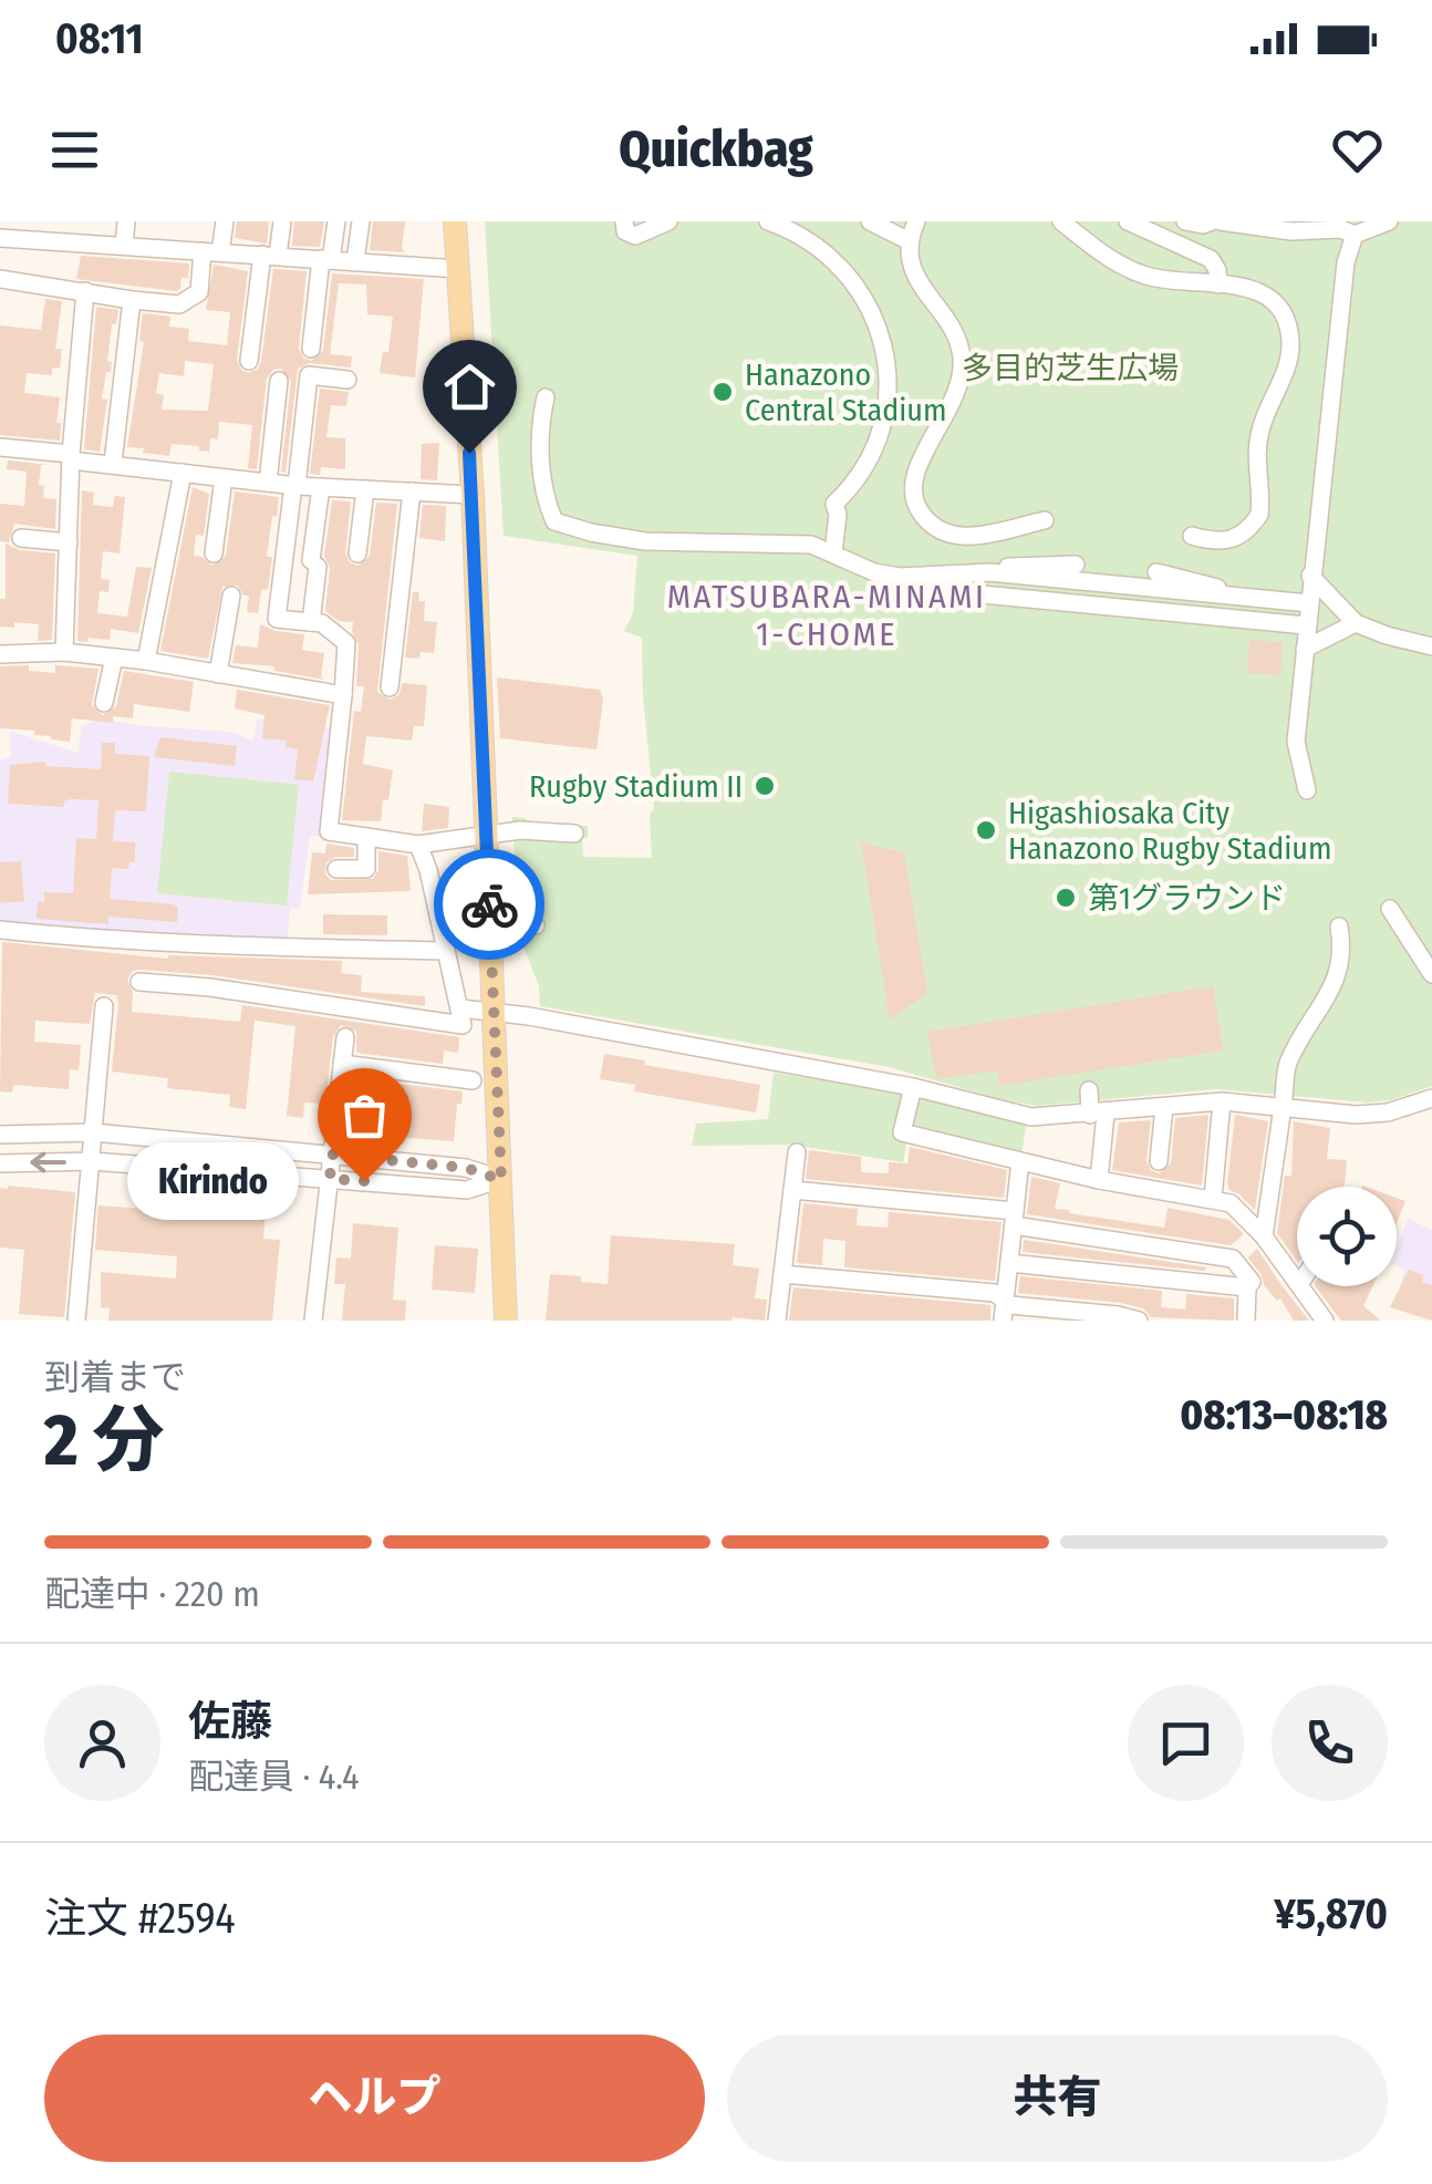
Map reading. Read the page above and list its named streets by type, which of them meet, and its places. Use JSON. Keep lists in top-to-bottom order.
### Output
{
  "districts": ["MATSUBARA-MINAMI 1-CHOME"],
  "parks": ["多目的芝生広場"],
  "places": [
    "Hanazono Central Stadium",
    "Rugby Stadium II",
    "Higashiosaka City Hanazono Rugby Stadium",
    "第1グラウンド",
    "Kirindo"
  ],
  "page": {
    "status": "08:11",
    "header": "Quickbag",
    "bubble": "Kirindo",
    "heading": ["2 分", "到着まで", "08:13–08:18"],
    "panel": [
      "佐藤",
      "配達員 · 4.4",
      "注文 #2594",
      "¥5,870"
    ],
    "bar": "配達中 · 220 m",
    "buttons": ["ヘルプ", "共有"]
  }
}
